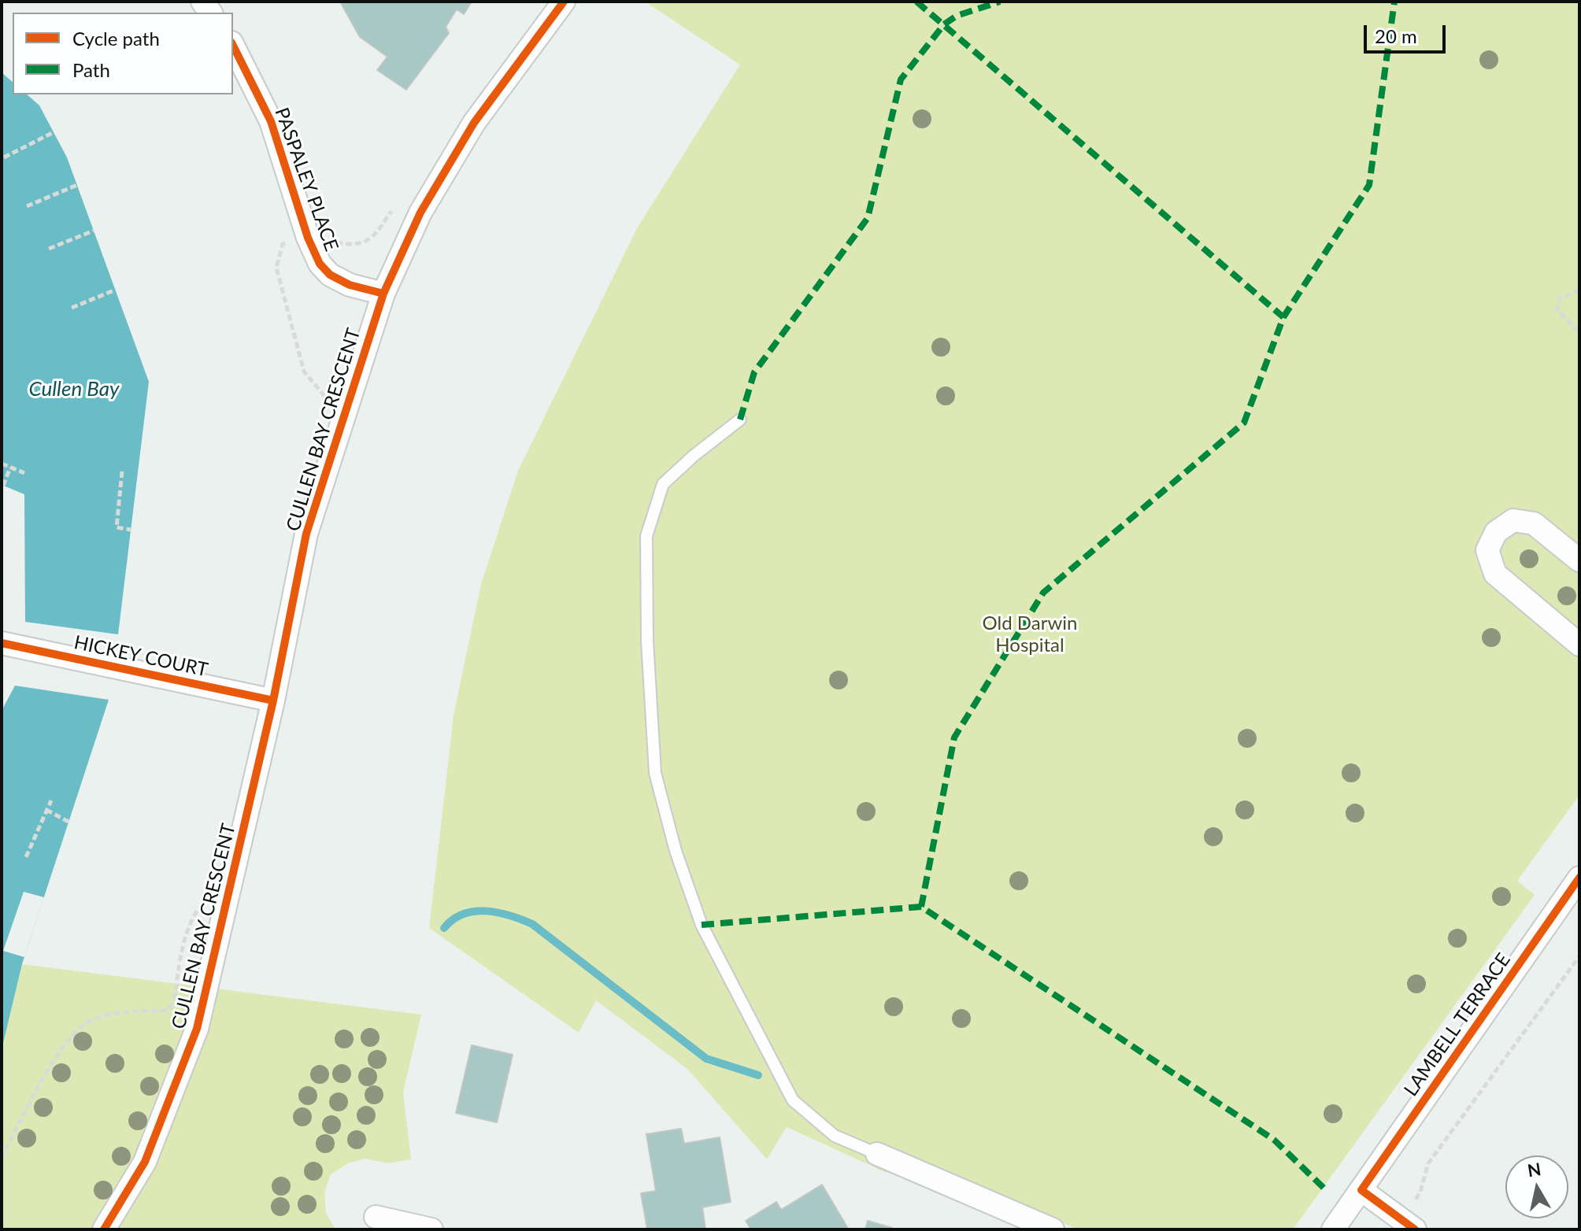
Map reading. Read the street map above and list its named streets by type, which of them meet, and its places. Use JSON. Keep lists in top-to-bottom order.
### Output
{
  "streets": {
    "street": [
      "PASPALEY PLACE",
      "CULLEN BAY CRESCENT",
      "HICKEY COURT",
      "LAMBELL TERRACE"
    ]
  },
  "crossings": [
    ["PASPALEY PLACE", "CULLEN BAY CRESCENT"],
    ["CULLEN BAY CRESCENT", "HICKEY COURT"]
  ],
  "water": ["Cullen Bay"],
  "parks": ["Old Darwin Hospital"],
  "legend": ["Cycle path", "Path"],
  "scale_bar": "20 m",
  "north": "top"
}
